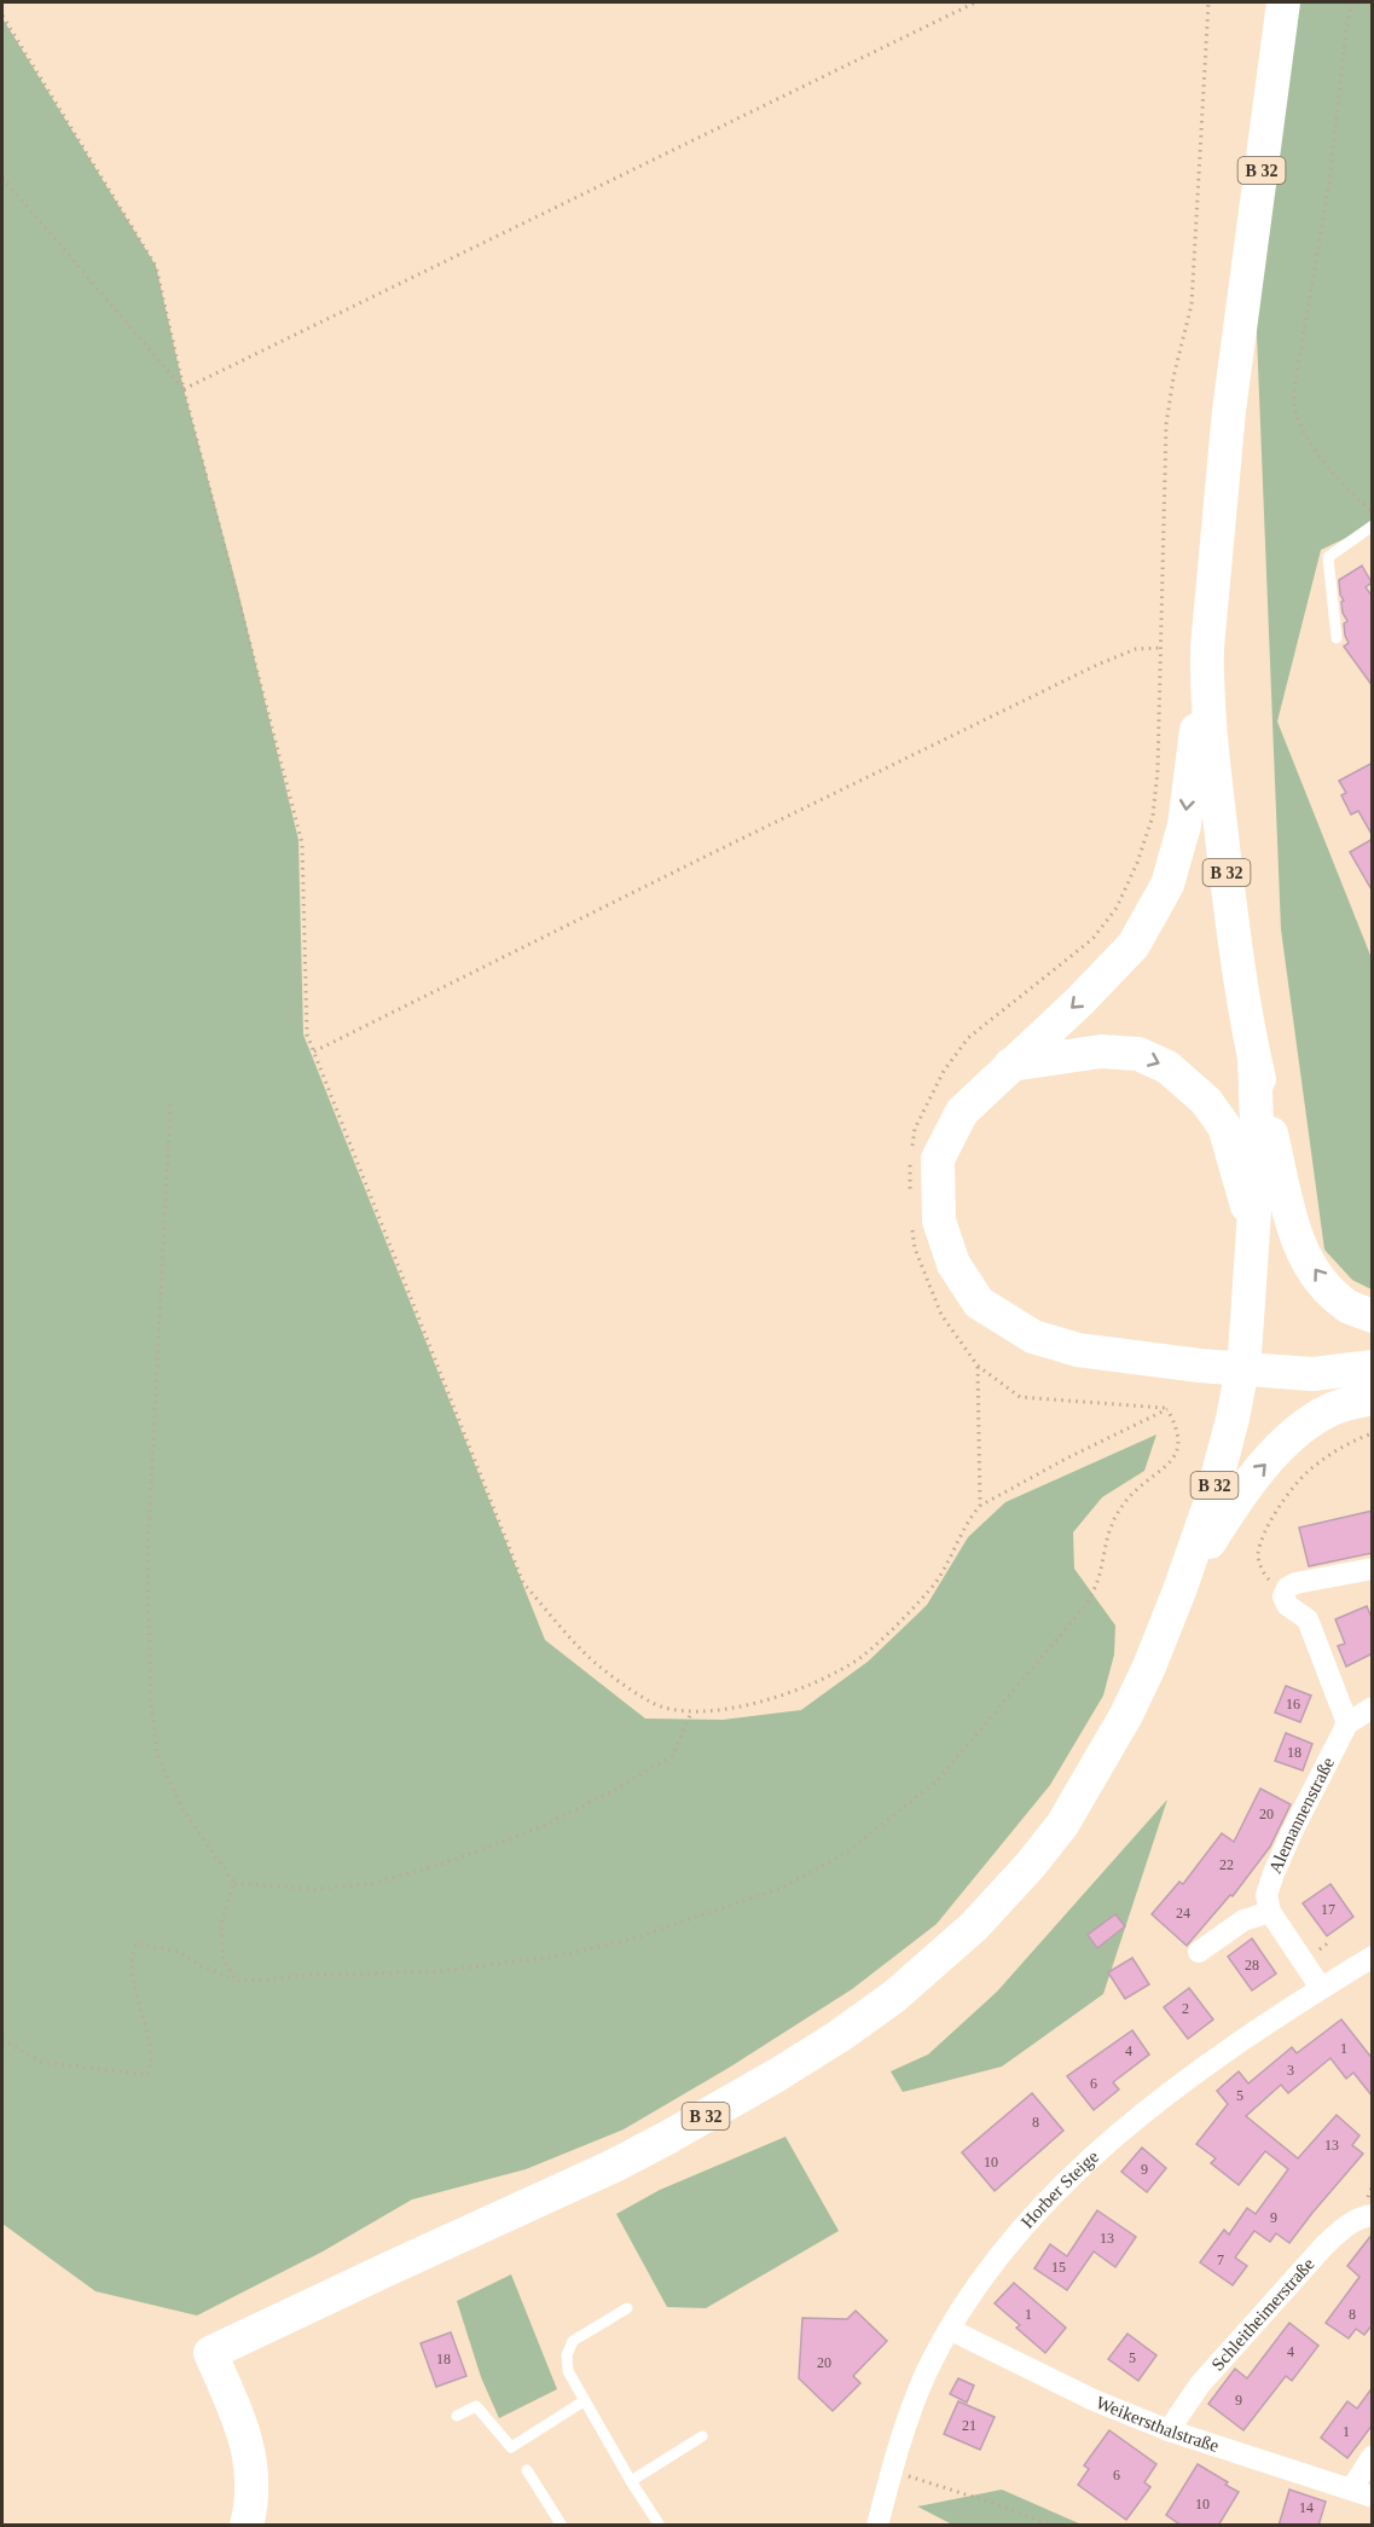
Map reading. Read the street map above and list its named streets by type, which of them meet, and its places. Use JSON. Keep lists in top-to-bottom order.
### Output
{
  "streets": {
    "main road": ["B 32"],
    "street": [
      "Alemannenstraße",
      "Horber Steige",
      "Schleitheimerstraße",
      "Weikersthalstraße"
    ]
  },
  "crossings": [
    ["Horber Steige", "Weikersthalstraße"],
    ["Schleitheimerstraße", "Weikersthalstraße"]
  ],
  "house_numbers": [
    "16",
    "18",
    "20",
    "22",
    "17",
    "24",
    "28",
    "2",
    "1",
    "4",
    "3",
    "6",
    "5",
    "8",
    "13",
    "10",
    "9",
    "9",
    "13",
    "7",
    "15",
    "1",
    "8",
    "4",
    "5",
    "18",
    "20",
    "9",
    "21",
    "1",
    "6",
    "10",
    "14"
  ]
}
